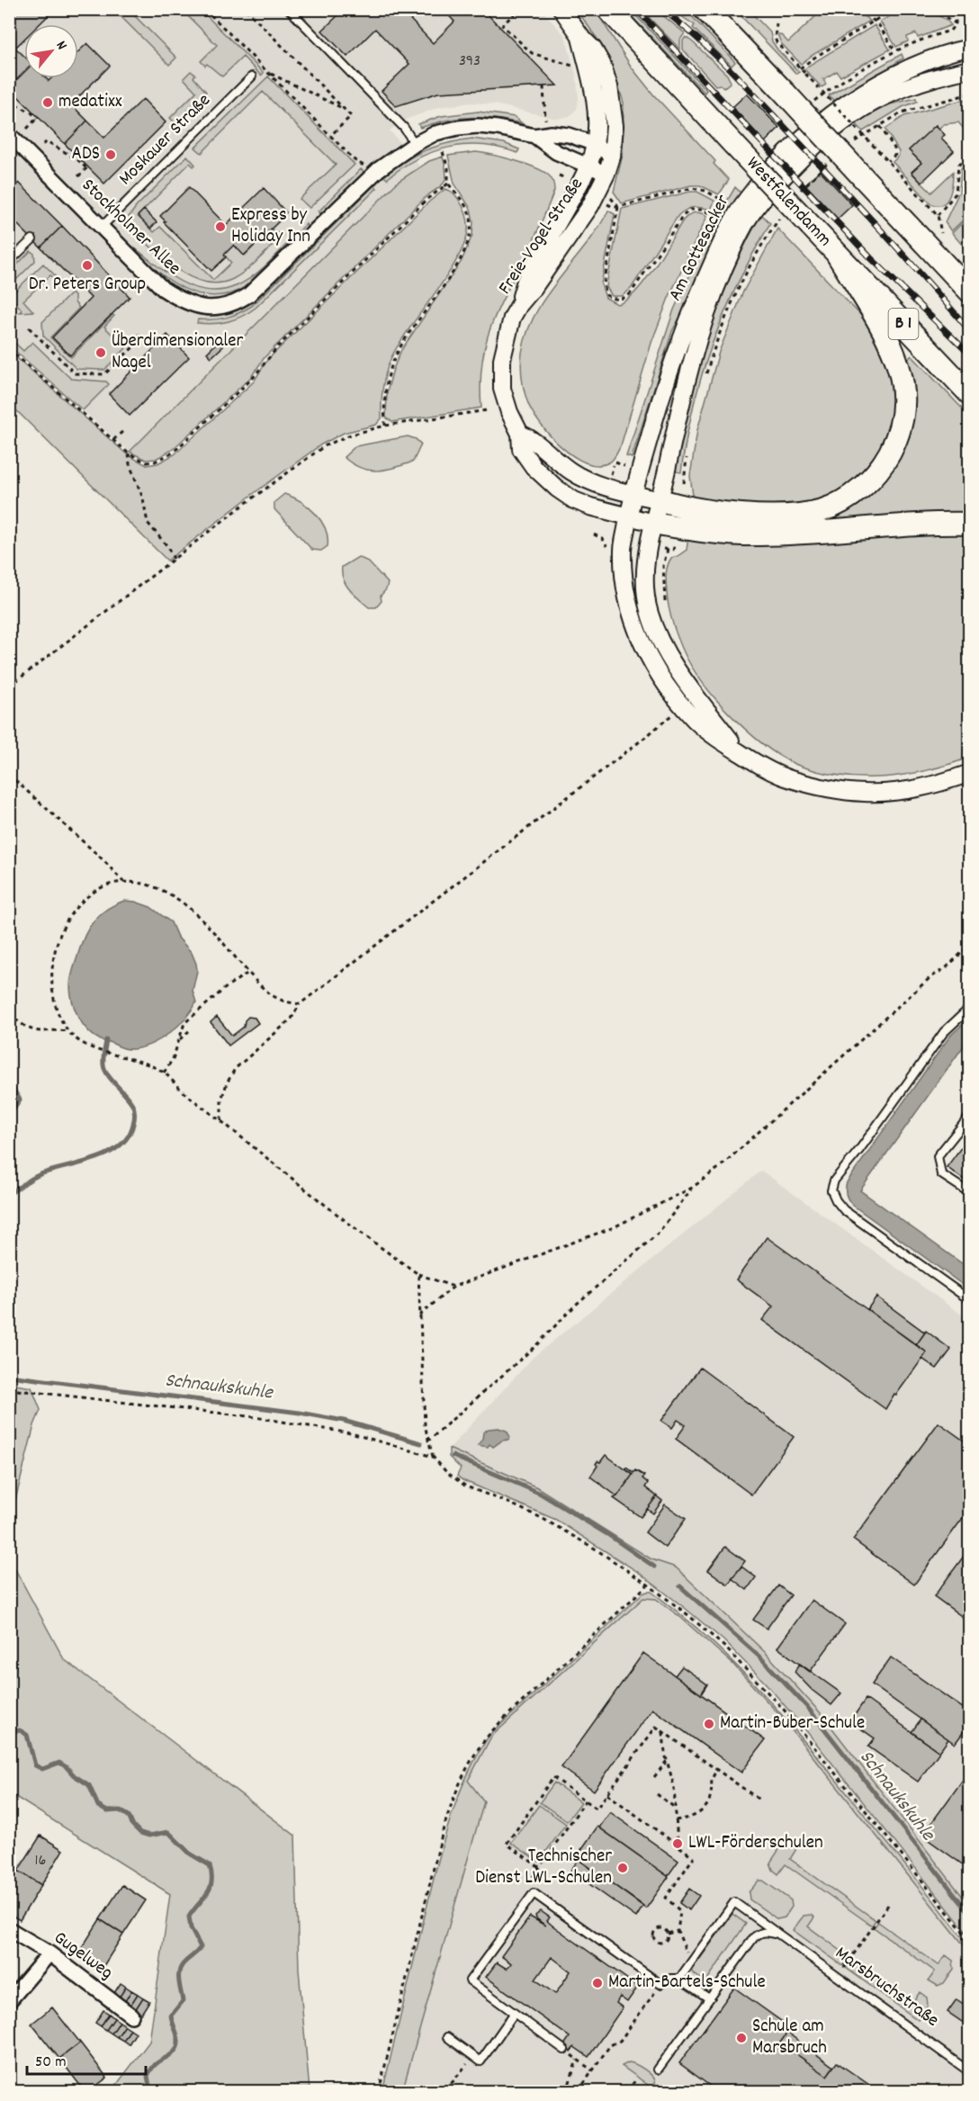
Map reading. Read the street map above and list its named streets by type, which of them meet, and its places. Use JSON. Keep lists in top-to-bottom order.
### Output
{
  "streets": {
    "highway": ["Westfalendamm", "B 1"],
    "street": [
      "Stockholmer Allee",
      "Freie-Vogel-Straße",
      "Am Gottesacker",
      "Gugelweg"
    ],
    "lane": ["Moskauer Straße", "Marsbruchstraße"]
  },
  "crossings": [
    ["Moskauer Straße", "Stockholmer Allee"],
    ["Stockholmer Allee", "Freie-Vogel-Straße"],
    ["Freie-Vogel-Straße", "Am Gottesacker"]
  ],
  "water": ["Schnaukskuhle"],
  "places": [
    "medatixx",
    "ADS",
    "Express by Holiday Inn",
    "Dr. Peters Group",
    "Überdimensionaler Nagel",
    "Martin-Buber-Schule",
    "LWL-Förderschulen",
    "Technischer Dienst LWL-Schulen",
    "Martin-Bartels-Schule",
    "Schule am Marsbruch"
  ],
  "house_numbers": ["393", "16"],
  "scale_bar": "50 m",
  "north": "top right"
}
